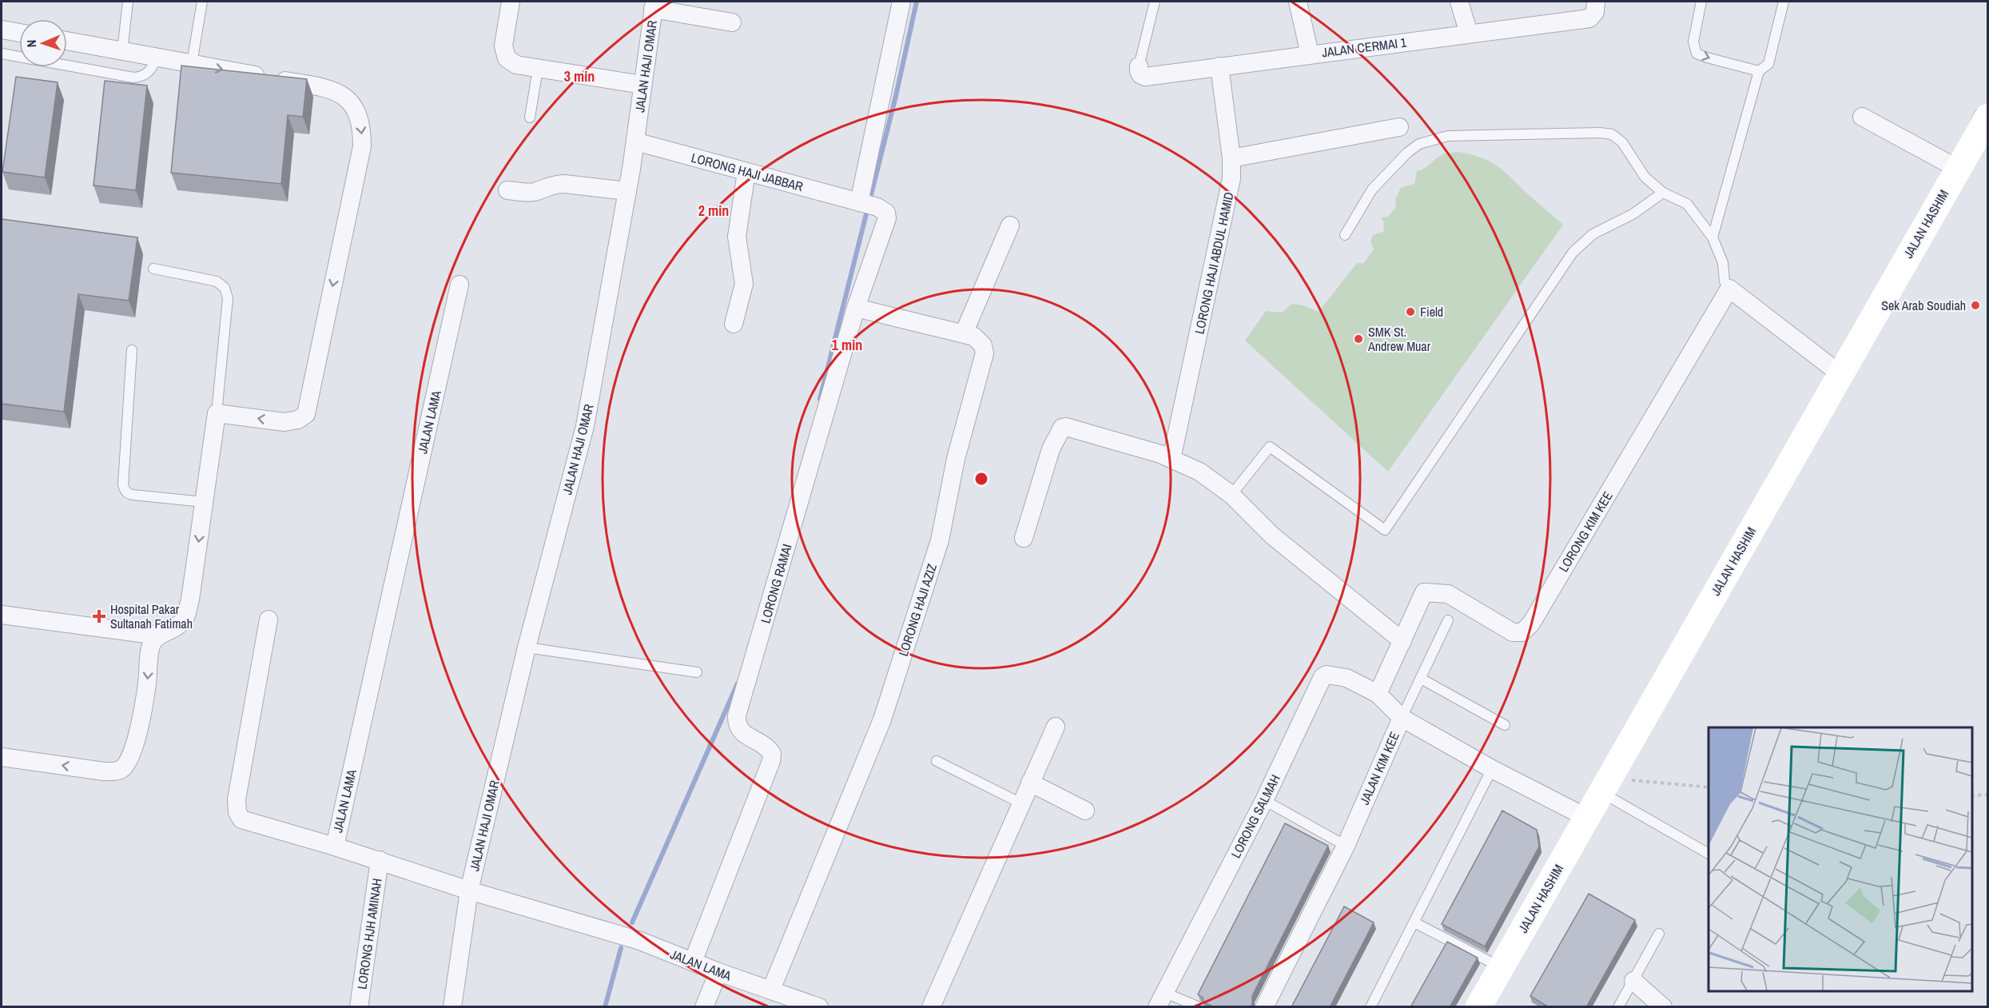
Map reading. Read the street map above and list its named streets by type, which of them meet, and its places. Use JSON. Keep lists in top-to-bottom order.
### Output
{
  "streets": {
    "street": [
      "JALAN CERMAI 1",
      "JALAN HAJI OMAR",
      "LORONG HAJI JABBAR",
      "JALAN HASHIM",
      "LORONG HAJI ABDUL HAMID",
      "JALAN LAMA",
      "LORONG KIM KEE",
      "LORONG RAMAI",
      "LORONG HAJI AZIZ",
      "JALAN KIM KEE",
      "LORONG SALMAH",
      "LORONG HJH AMINAH"
    ]
  },
  "crossings": [
    ["JALAN CERMAI 1", "LORONG HAJI ABDUL HAMID"],
    ["JALAN HAJI OMAR", "LORONG HAJI JABBAR"],
    ["JALAN HAJI OMAR", "JALAN LAMA"],
    ["LORONG HAJI JABBAR", "LORONG RAMAI"],
    ["JALAN HASHIM", "JALAN KIM KEE"],
    ["JALAN LAMA", "LORONG RAMAI"],
    ["JALAN LAMA", "LORONG HAJI AZIZ"],
    ["JALAN LAMA", "LORONG HJH AMINAH"],
    ["LORONG RAMAI", "LORONG HAJI AZIZ"]
  ],
  "places": {
    "other": ["Sek Arab Soudiah", "Field", "SMK St. Andrew Muar"],
    "health": ["Hospital Pakar Sultanah Fatimah"]
  },
  "north": "left",
  "rings": ["3 min", "2 min", "1 min"]
}
